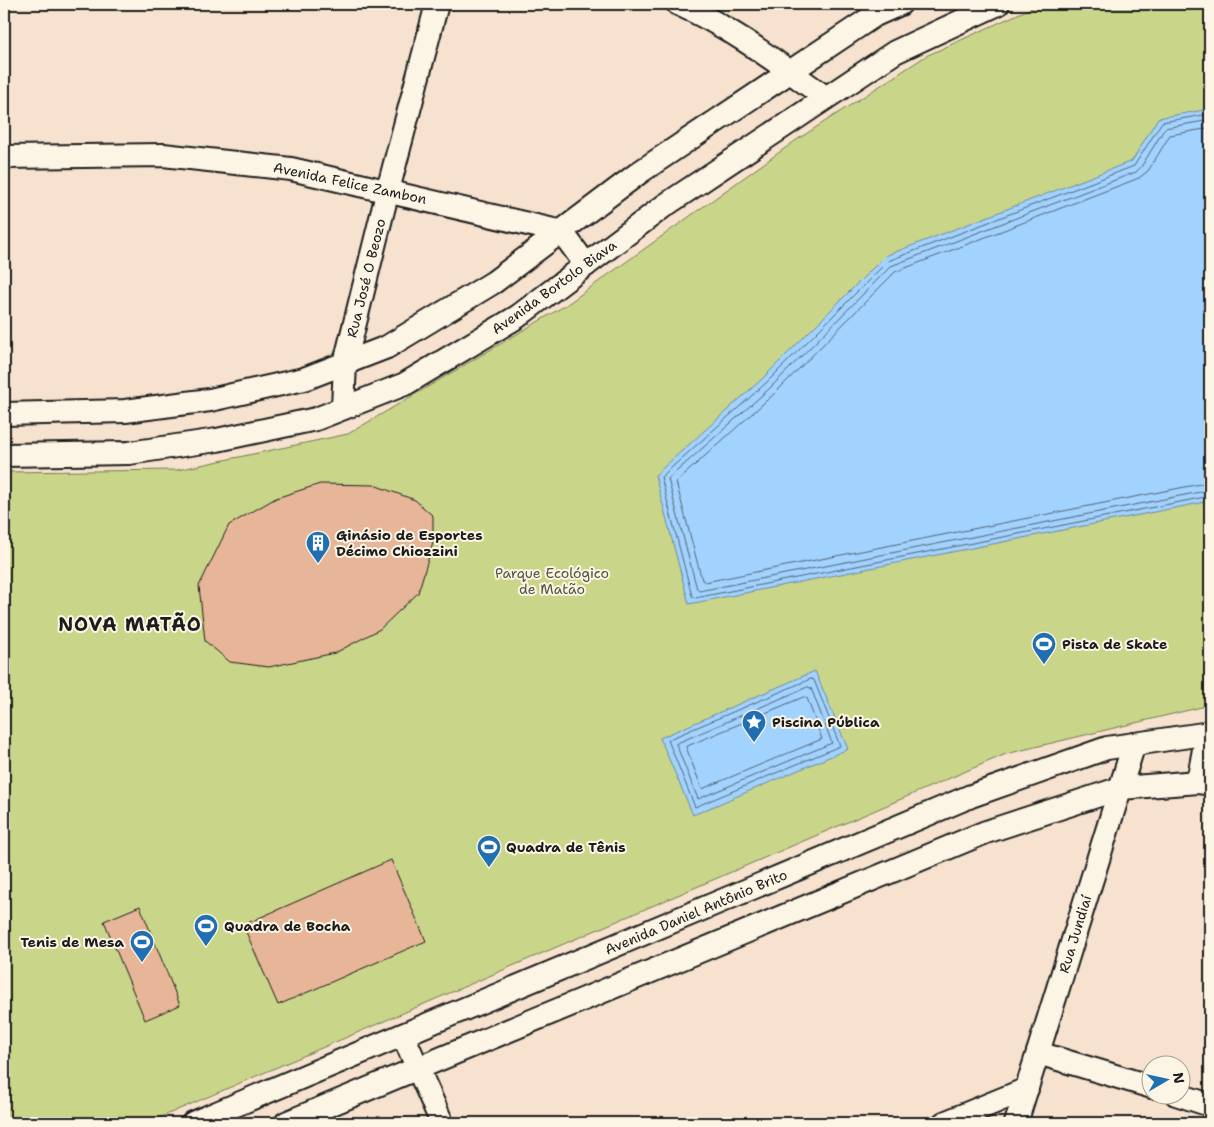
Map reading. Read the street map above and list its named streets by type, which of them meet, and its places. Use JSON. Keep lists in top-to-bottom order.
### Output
{
  "streets": {
    "street": [
      "Avenida Felice Zambon",
      "Rua José O Beozo",
      "Avenida Bortolo Biava",
      "Avenida Daniel Antônio Brito",
      "Rua Jundiaí"
    ]
  },
  "crossings": [
    ["Avenida Felice Zambon", "Rua José O Beozo"],
    ["Rua José O Beozo", "Avenida Bortolo Biava"],
    ["Avenida Daniel Antônio Brito", "Rua Jundiaí"]
  ],
  "districts": ["NOVA MATÃO"],
  "parks": ["Parque Ecológico de Matão"],
  "places": {
    "building": ["Ginásio de Esportes Décimo Chiozzini"],
    "sports": [
      "Pista de Skate",
      "Quadra de Tênis",
      "Quadra de Bocha",
      "Tenis de Mesa"
    ],
    "place": ["Piscina Pública"]
  },
  "north": "right"
}
